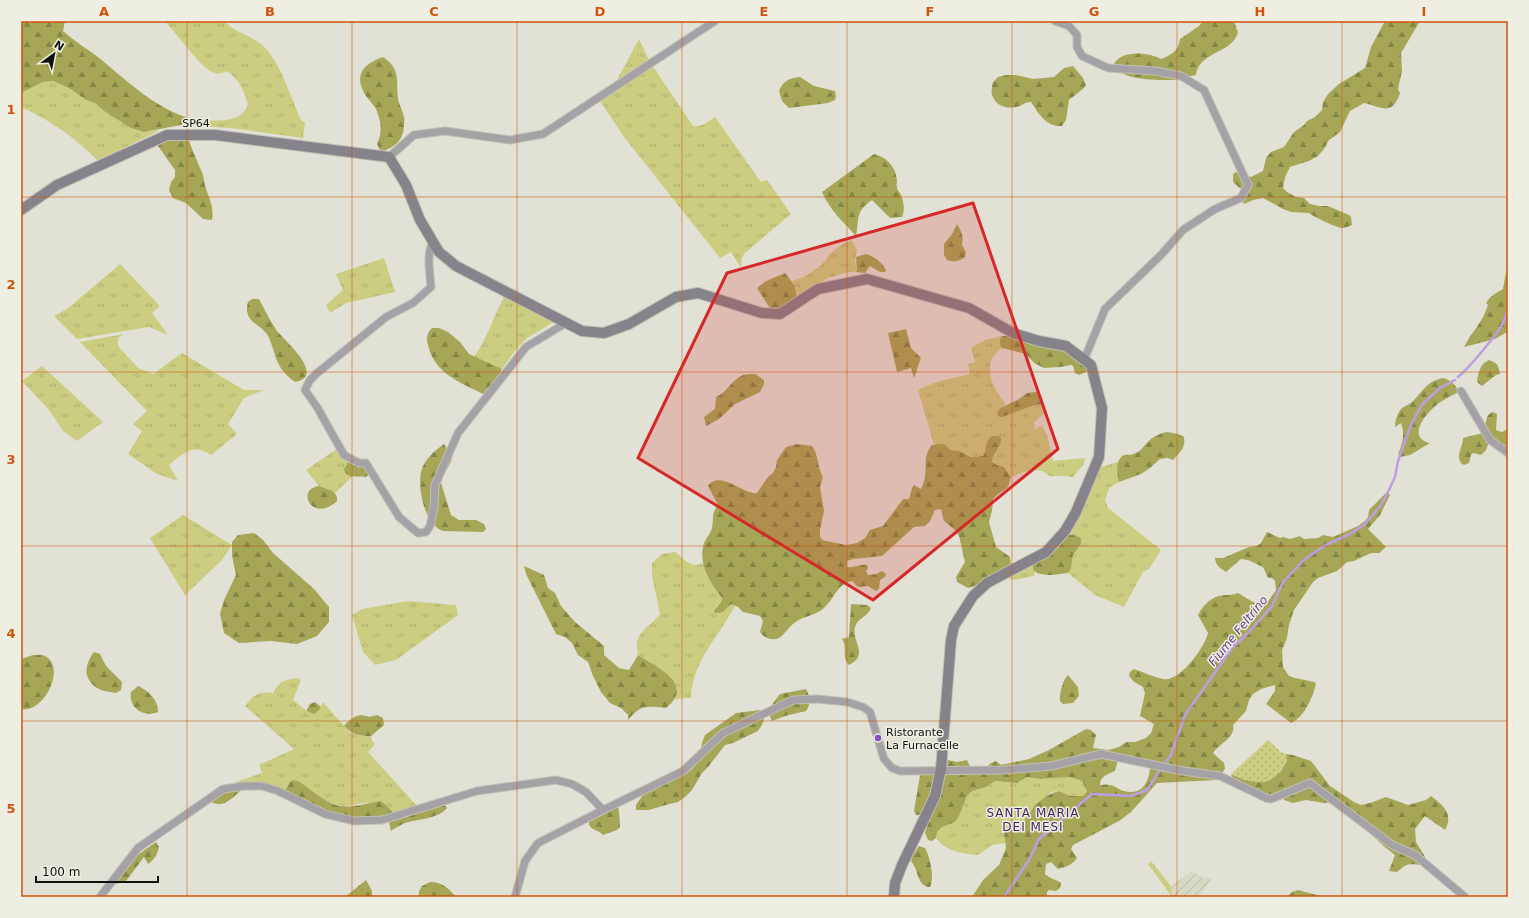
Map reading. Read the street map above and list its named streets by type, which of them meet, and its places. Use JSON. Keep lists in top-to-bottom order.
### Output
{
  "streets": {
    "street": ["SP64"]
  },
  "districts": ["SANTA MARIA DEI MESI"],
  "water": ["Fiume Feltrino"],
  "places": ["Ristorante La Furnacelle"],
  "scale_bar": "100 m",
  "north": "top right",
  "grid": {
    "columns": [
      "A",
      "B",
      "C",
      "D",
      "E",
      "F",
      "G",
      "H",
      "I"
    ],
    "rows": [
      "1",
      "2",
      "3",
      "4",
      "5"
    ]
  }
}
